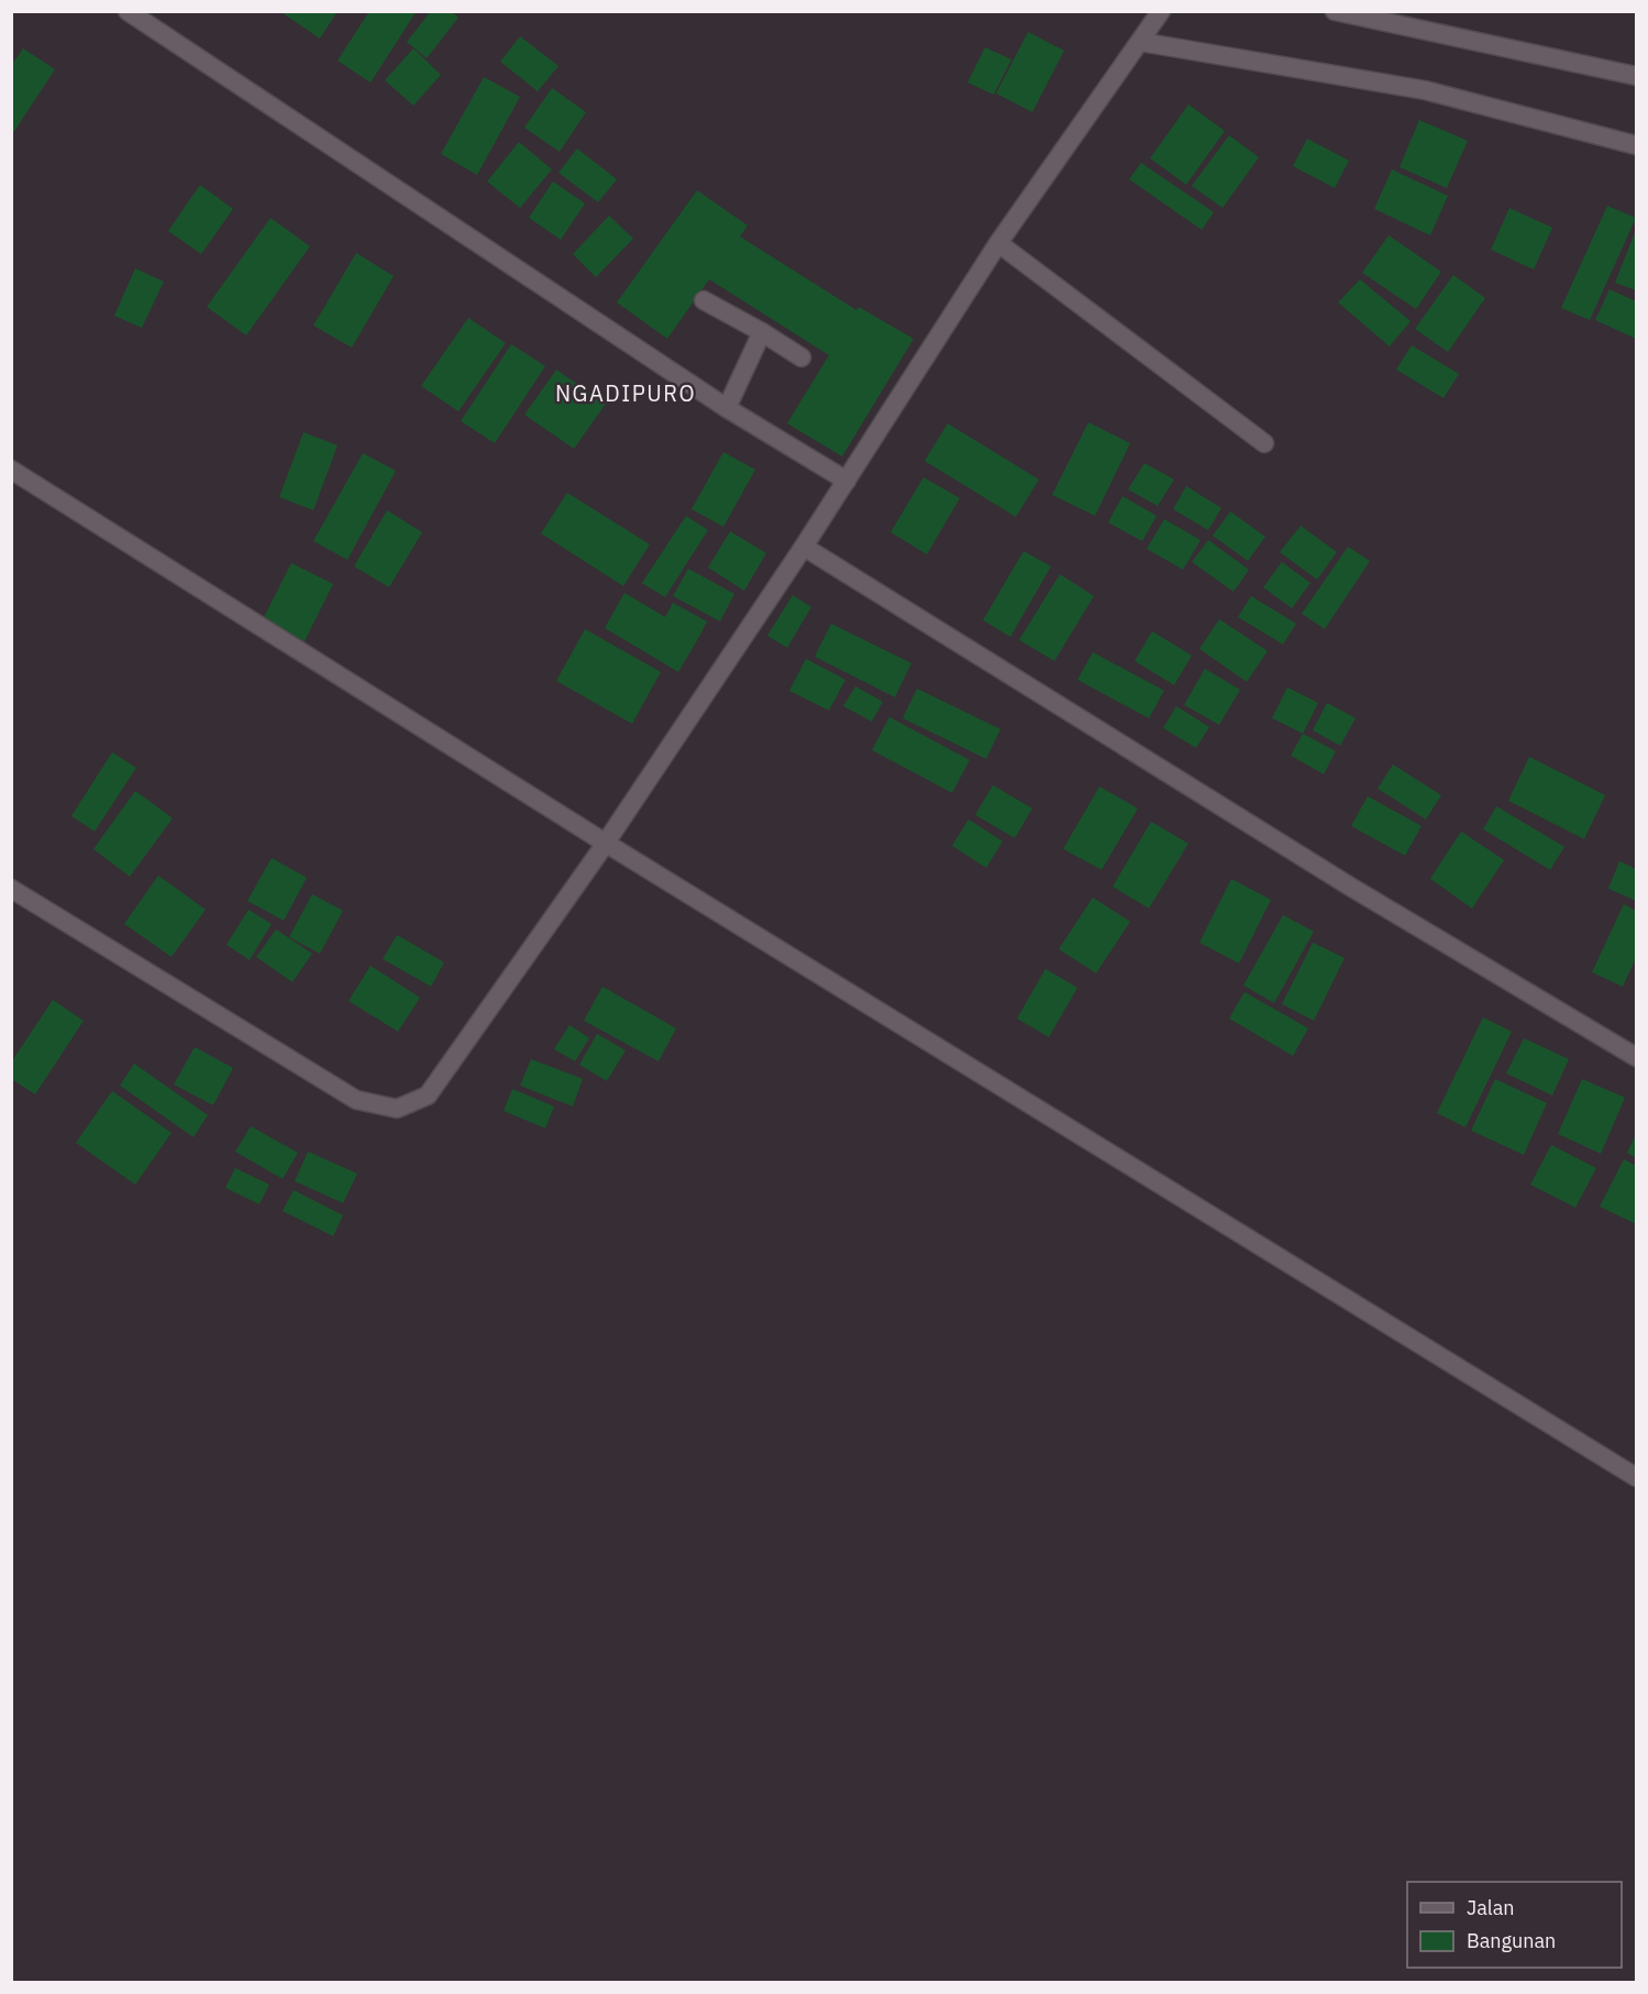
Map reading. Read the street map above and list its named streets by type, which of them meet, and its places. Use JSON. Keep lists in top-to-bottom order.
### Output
{
  "districts": ["NGADIPURO"],
  "legend": ["Jalan", "Bangunan"]
}
